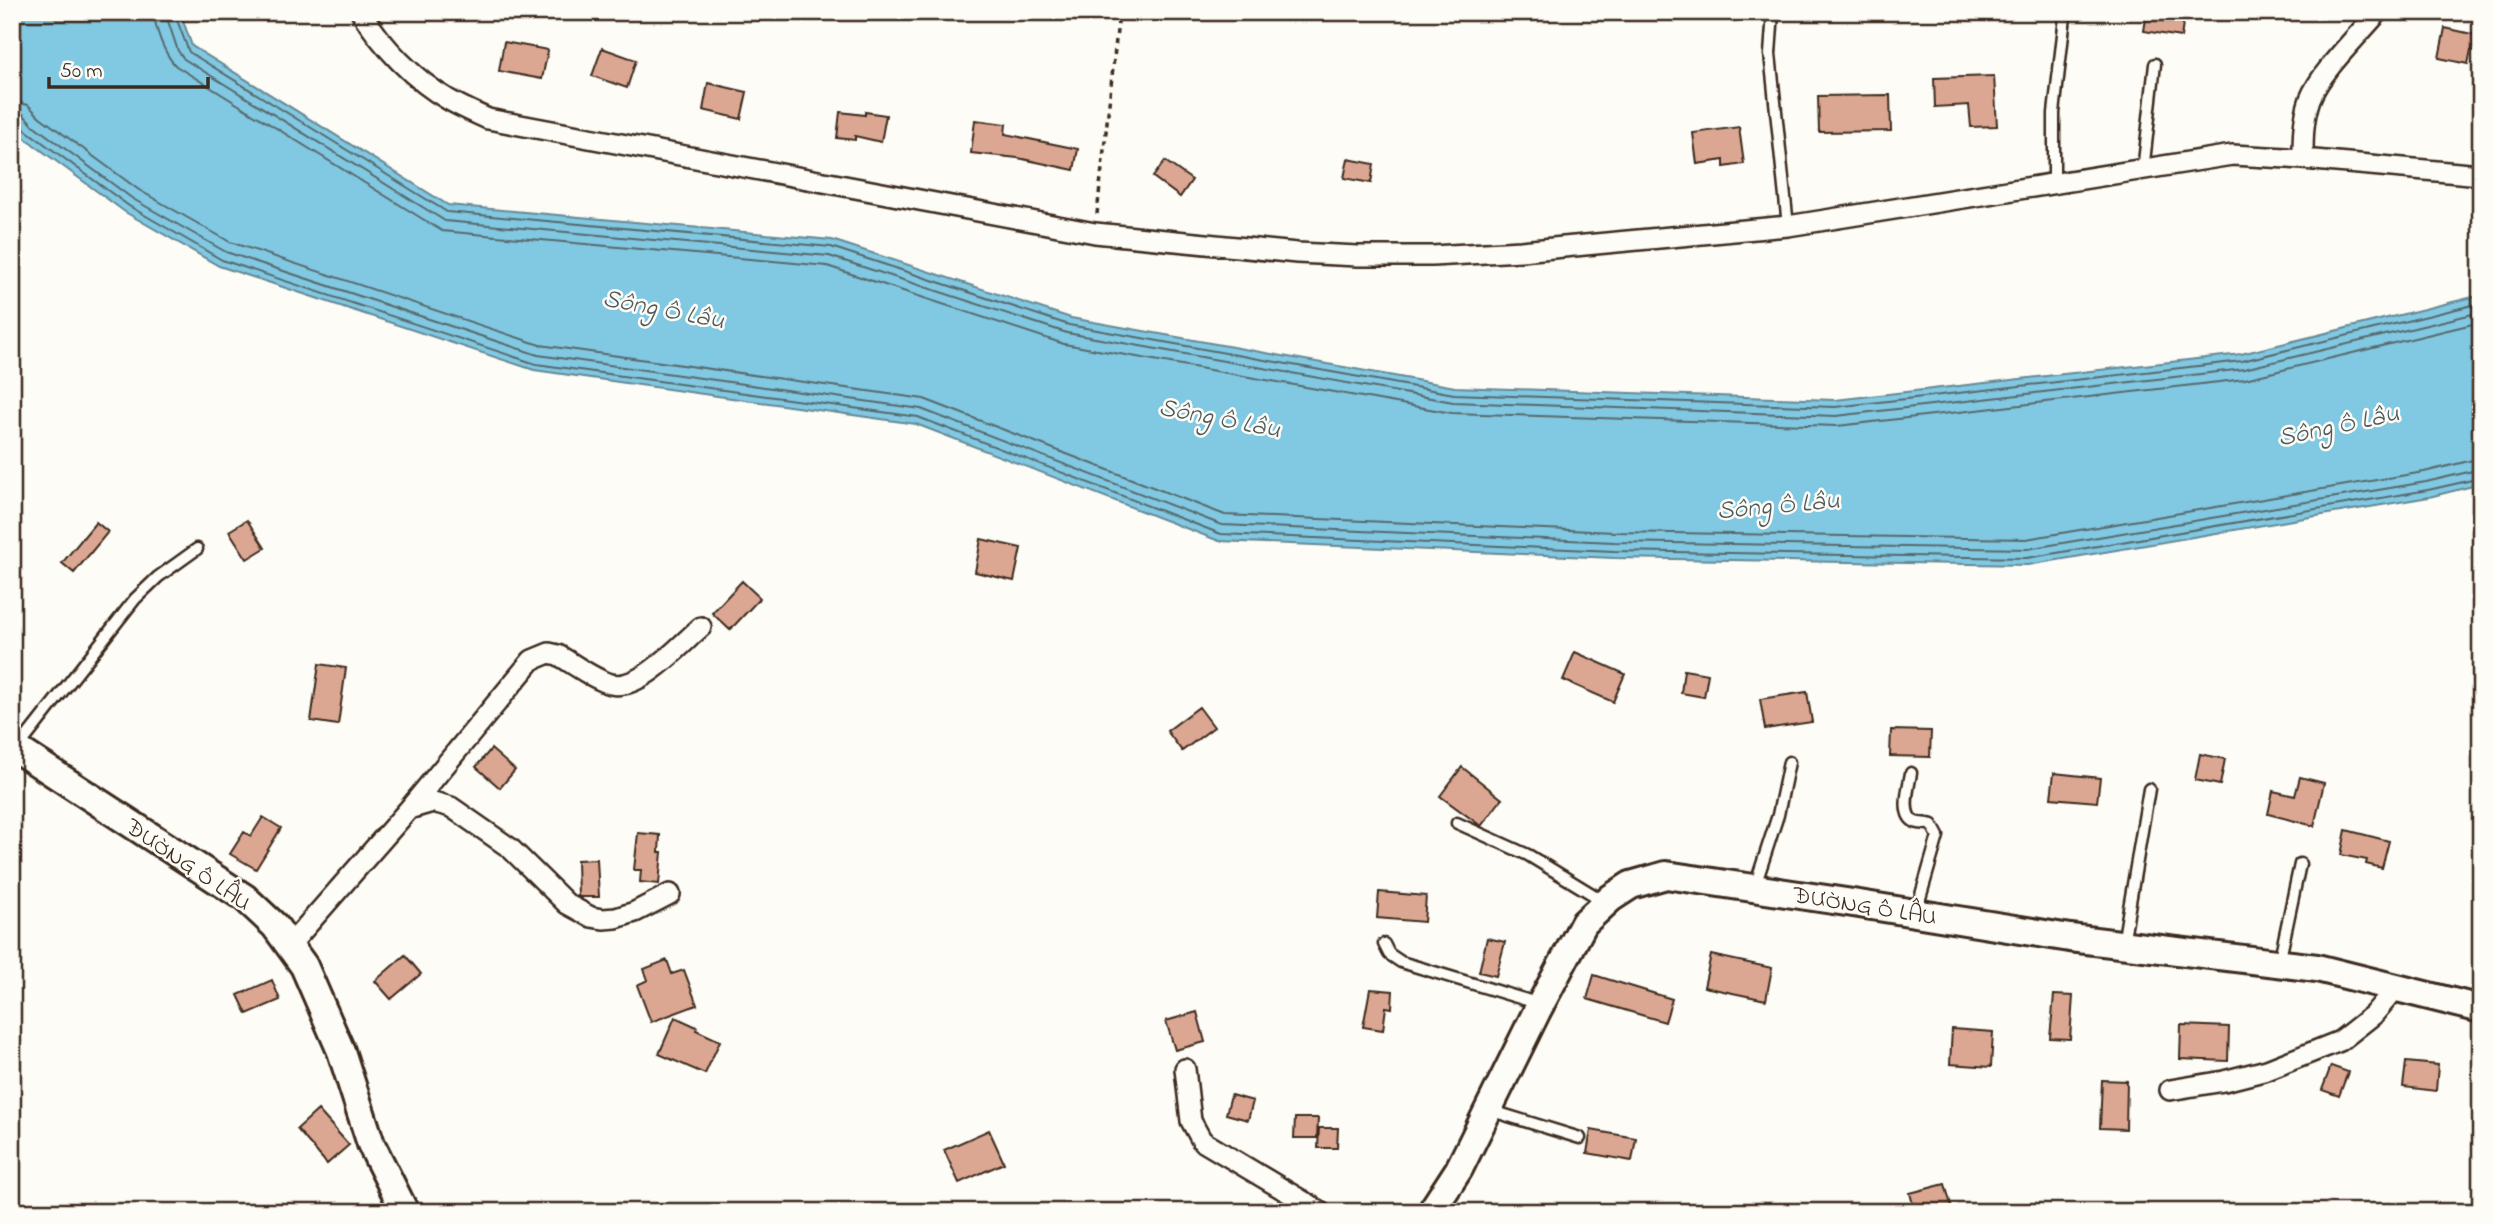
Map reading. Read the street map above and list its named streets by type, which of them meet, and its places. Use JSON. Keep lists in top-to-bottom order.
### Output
{
  "streets": {
    "main road": ["ĐƯỜNG Ô LÂU"]
  },
  "water": ["Sông Ô Lâu"],
  "scale_bar": "50 m"
}
